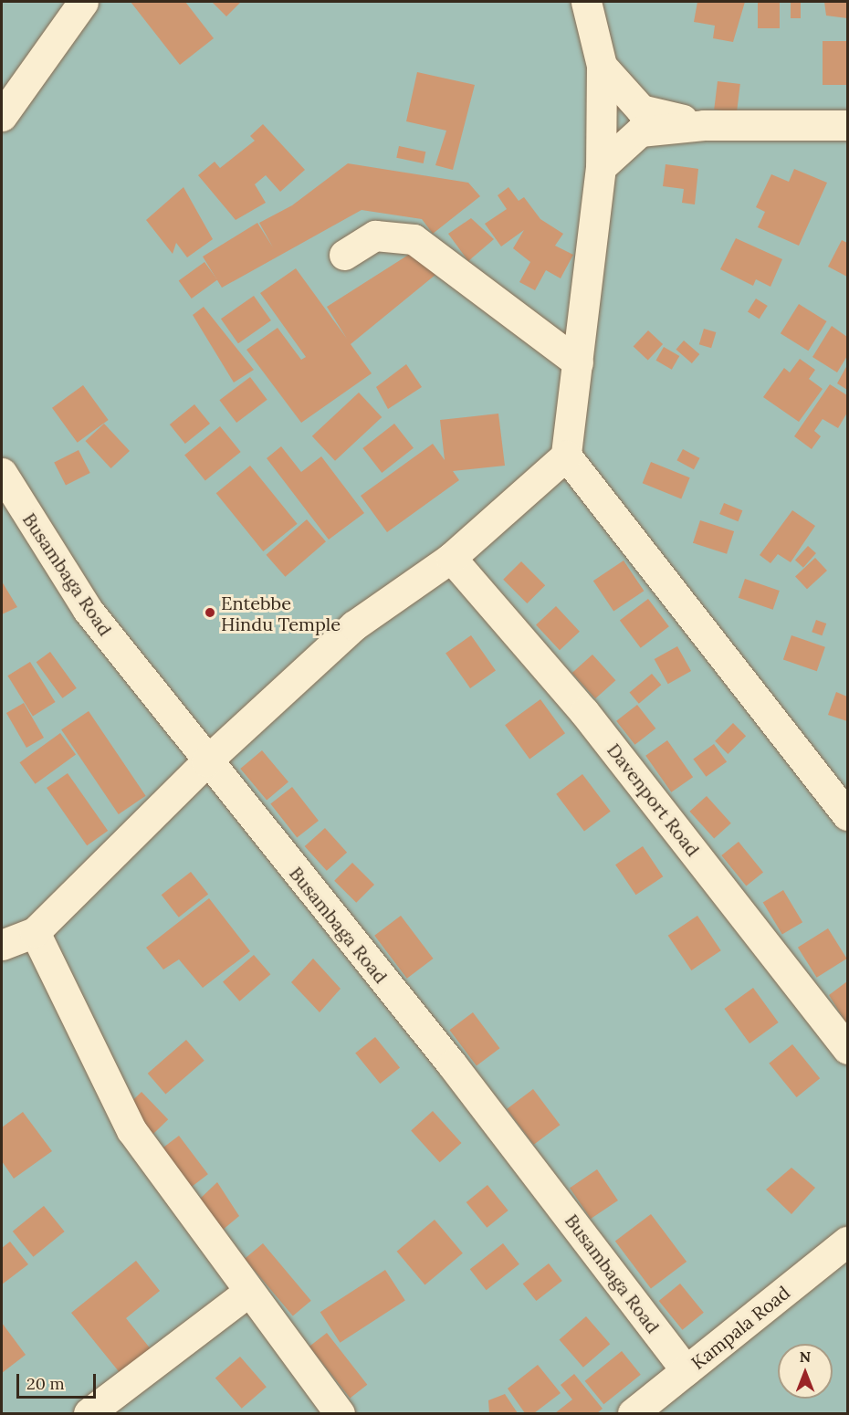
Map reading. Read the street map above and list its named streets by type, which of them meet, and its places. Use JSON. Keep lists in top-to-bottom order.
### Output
{
  "streets": {
    "street": ["Busambaga Road", "Davenport Road", "Kampala Road"]
  },
  "crossings": [
    ["Busambaga Road", "Kampala Road"]
  ],
  "places": ["Entebbe Hindu Temple"],
  "scale_bar": "20 m",
  "north": "top"
}
